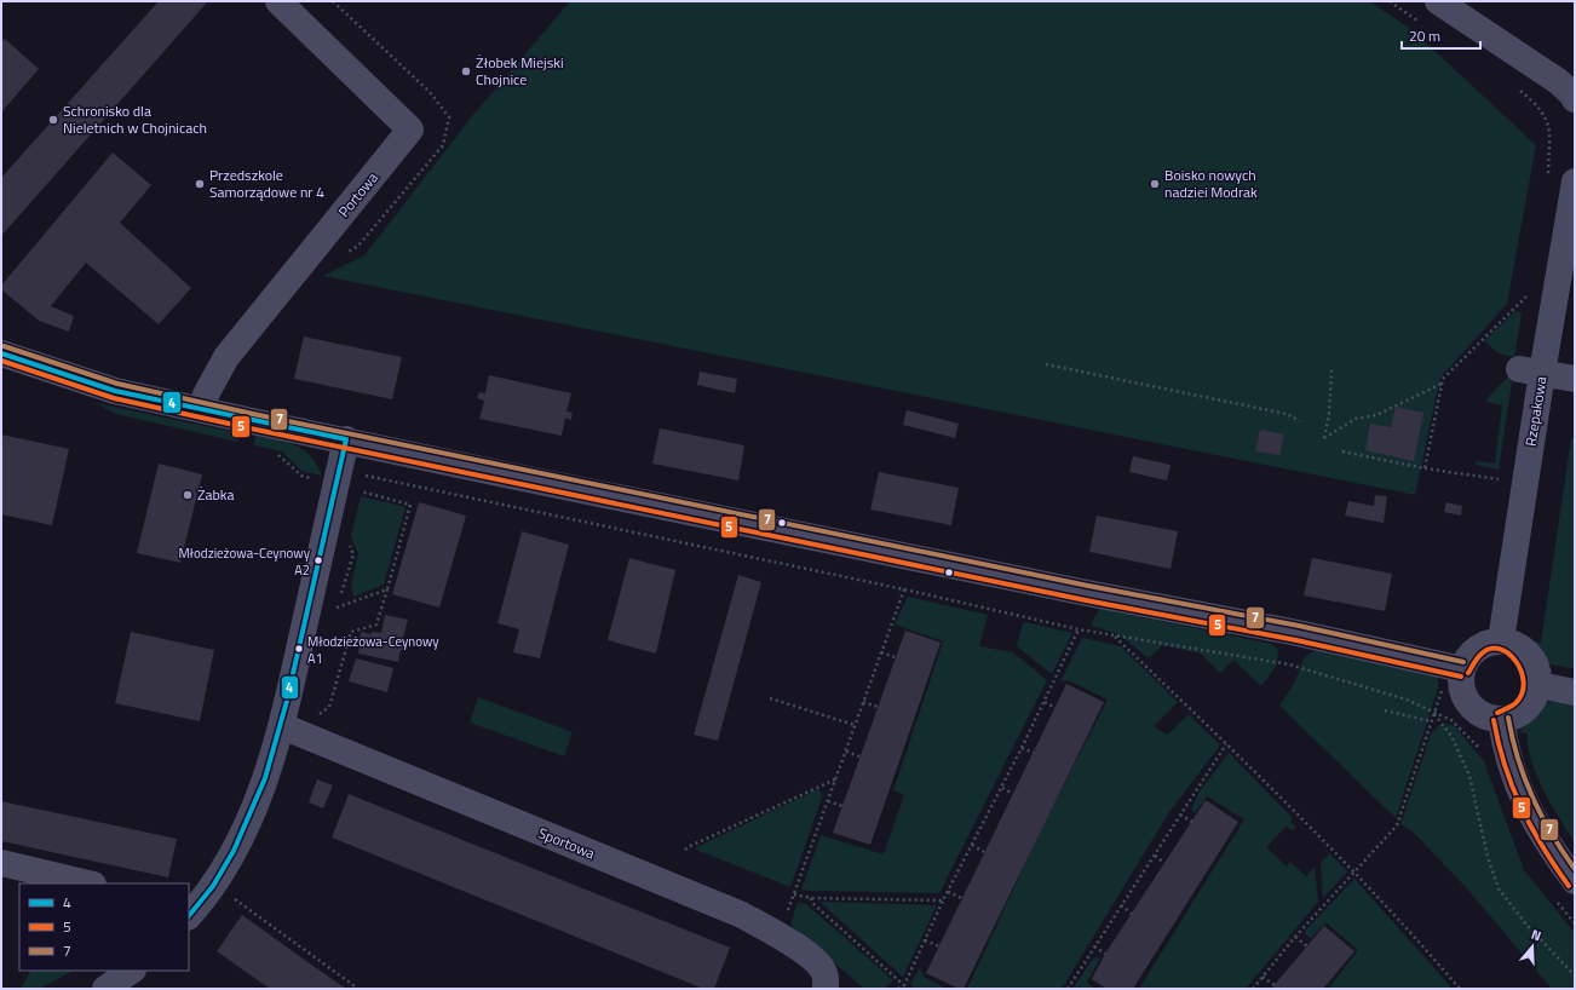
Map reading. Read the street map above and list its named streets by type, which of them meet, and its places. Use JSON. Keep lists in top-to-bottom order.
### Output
{
  "streets": {
    "street": ["Portowa", "Rzepakowa", "Sportowa"]
  },
  "places": [
    "Żłobek Miejski Chojnice",
    "Schronisko dla Nieletnich w Chojnicach",
    "Przedszkole Samorządowe nr 4",
    "Boisko nowych nadziei Modrak",
    "Żabka",
    "Młodzieżowa-Ceynowy A2",
    "Młodzieżowa-Ceynowy A1"
  ],
  "lines": ["transit line 7", "transit line 4", "transit line 5"],
  "legend": ["4", "5", "7"],
  "scale_bar": "20 m",
  "north": "top"
}
